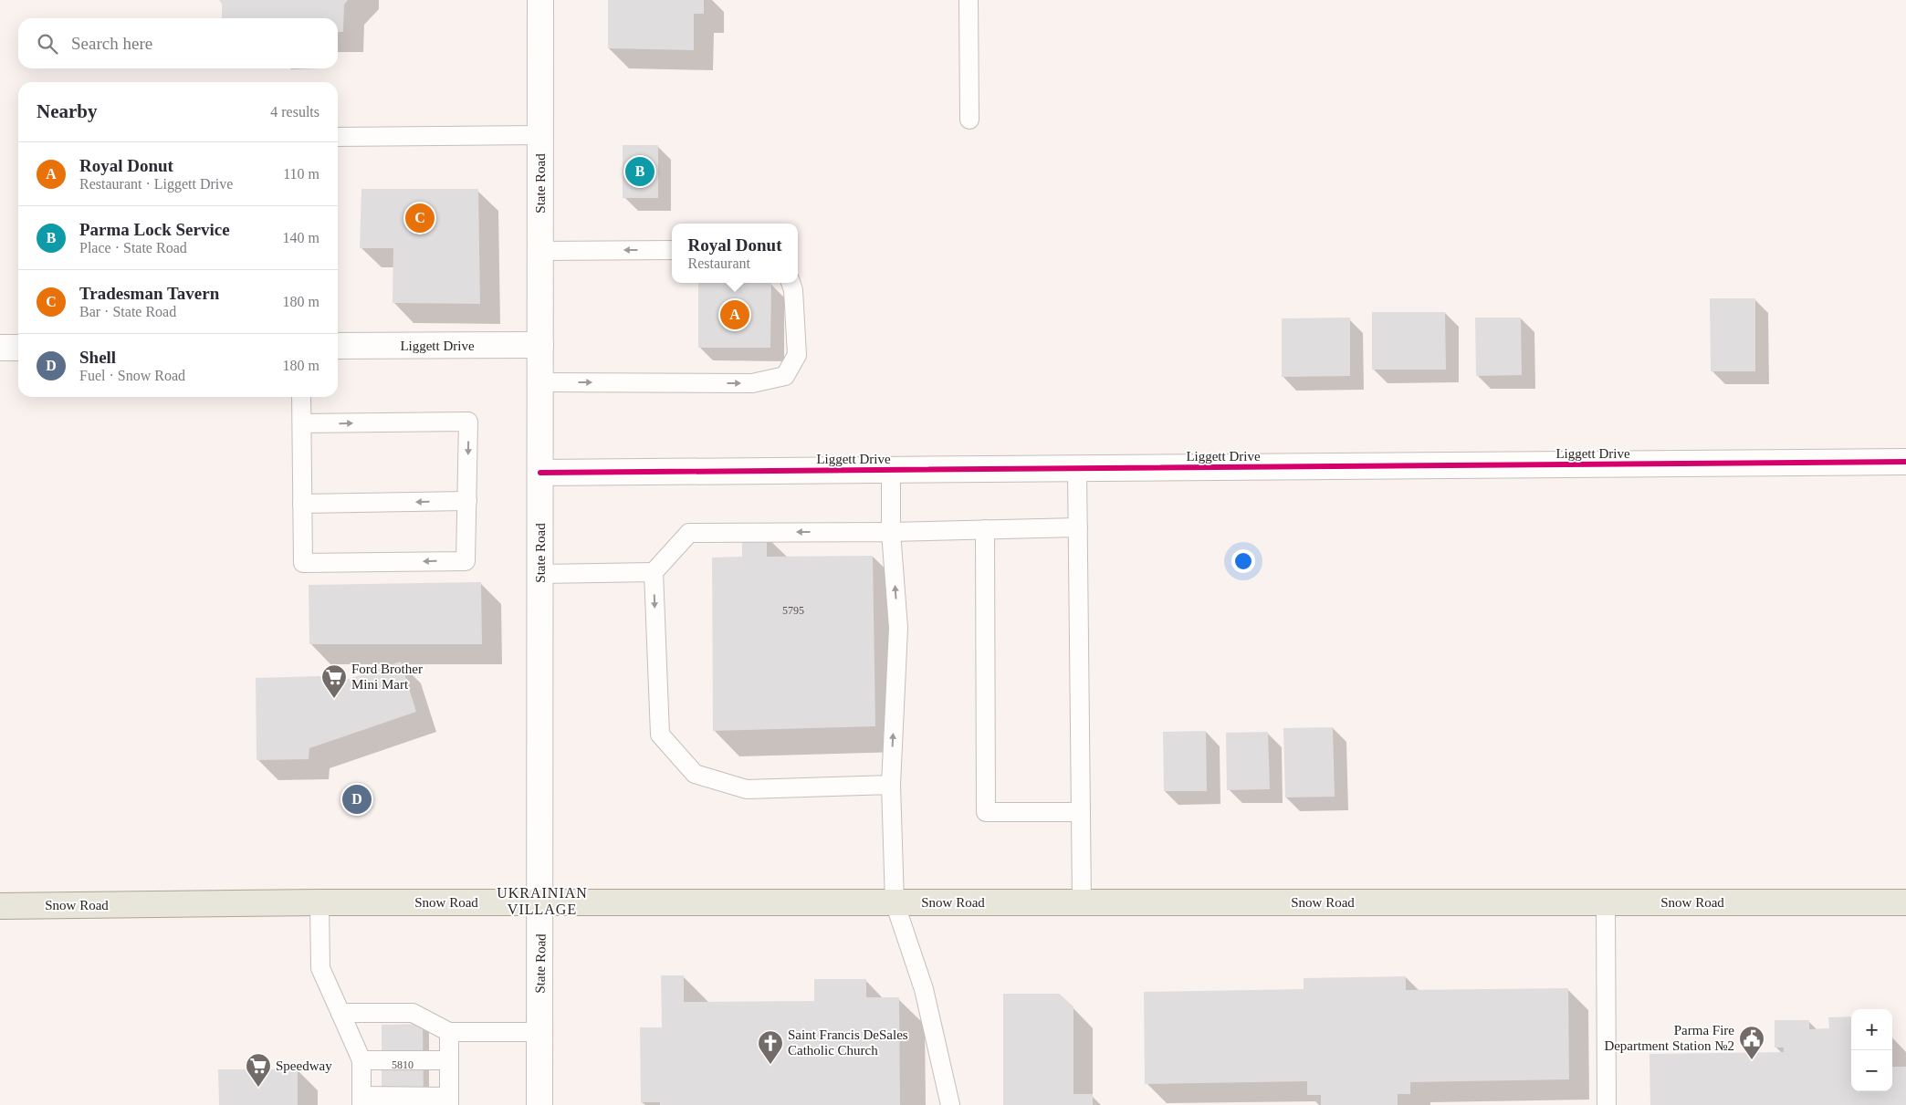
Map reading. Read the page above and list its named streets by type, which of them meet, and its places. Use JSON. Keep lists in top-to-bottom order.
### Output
{
  "streets": {
    "main road": ["Snow Road"],
    "street": ["State Road", "Liggett Drive"]
  },
  "crossings": [
    ["State Road", "Liggett Drive"],
    ["State Road", "Snow Road"]
  ],
  "districts": ["UKRAINIAN VILLAGE"],
  "places": {
    "supermarket": ["Ford Brother Mini Mart", "Speedway"],
    "public building": ["Parma Fire Department Station №2"],
    "church": ["Saint Francis DeSales Catholic Church"]
  },
  "house_numbers": ["5795", "5810"],
  "page": {
    "search": "Search here",
    "heading": ["Nearby", "4 results"],
    "list": [
      {
        "mark": "A",
        "name": "Royal Donut",
        "note": "Restaurant · Liggett Drive",
        "value": "110 m"
      },
      {
        "mark": "B",
        "name": "Parma Lock Service",
        "note": "Place · State Road",
        "value": "140 m"
      },
      {
        "mark": "C",
        "name": "Tradesman Tavern",
        "note": "Bar · State Road",
        "value": "180 m"
      },
      {
        "mark": "D",
        "name": "Shell",
        "note": "Fuel · Snow Road",
        "value": "180 m"
      }
    ],
    "pins": [
      "B",
      "C",
      "A",
      "D"
    ],
    "popup": ["Royal Donut", "Restaurant"],
    "map_buttons": ["+", "−"]
  }
}
